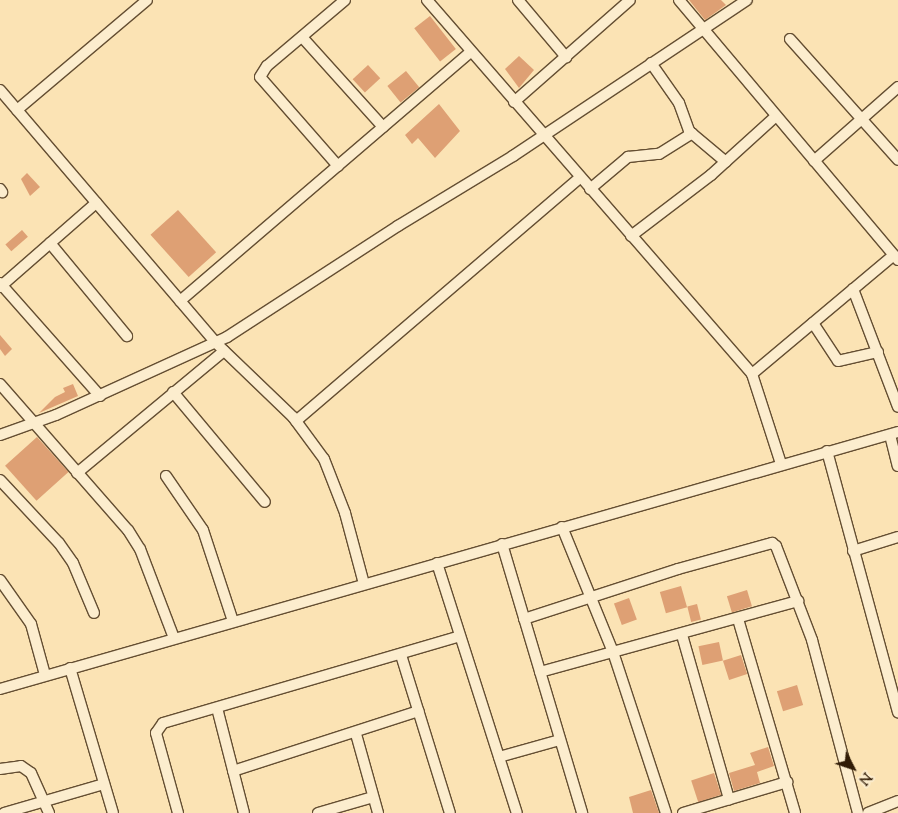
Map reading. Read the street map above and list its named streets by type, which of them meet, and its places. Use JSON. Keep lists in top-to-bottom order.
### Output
{
  "north": "bottom right"
}
